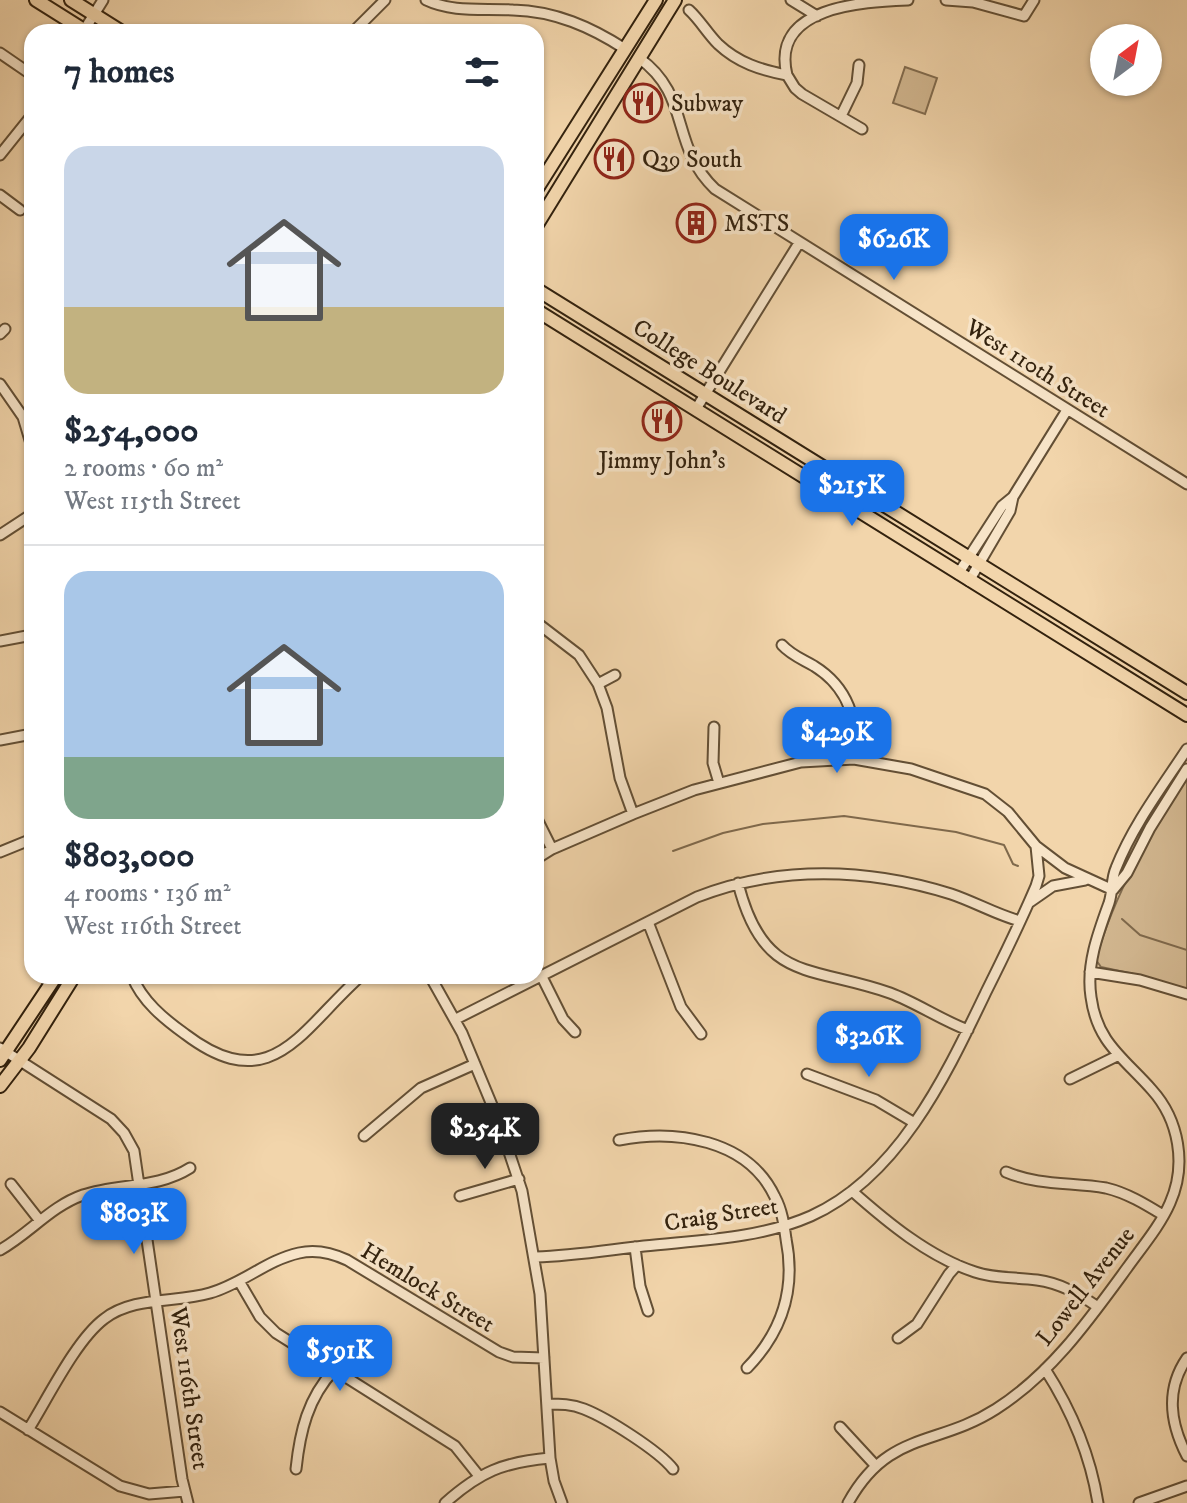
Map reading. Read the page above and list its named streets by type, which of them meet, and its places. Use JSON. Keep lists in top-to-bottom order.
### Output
{
  "streets": {
    "main road": ["College Boulevard"],
    "street": [
      "West 110th Street",
      "Craig Street",
      "Lowell Avenue",
      "Hemlock Street",
      "West 116th Street"
    ]
  },
  "crossings": [
    ["Hemlock Street", "West 116th Street"]
  ],
  "places": {
    "restaurant": ["Subway", "Q39 South", "Jimmy John's"],
    "building": ["MSTS"]
  },
  "north": "top right",
  "page": {
    "heading": "7 homes",
    "list": [
      {
        "name": "$254,000",
        "note": "2 rooms · 60 m² · West 115th Street"
      },
      {
        "name": "$803,000",
        "note": "4 rooms · 136 m² · West 116th Street"
      }
    ],
    "price": [
      "$626K",
      "$215K",
      "$429K",
      "$326K",
      "$254K",
      "$803K",
      "$591K"
    ]
  }
}
